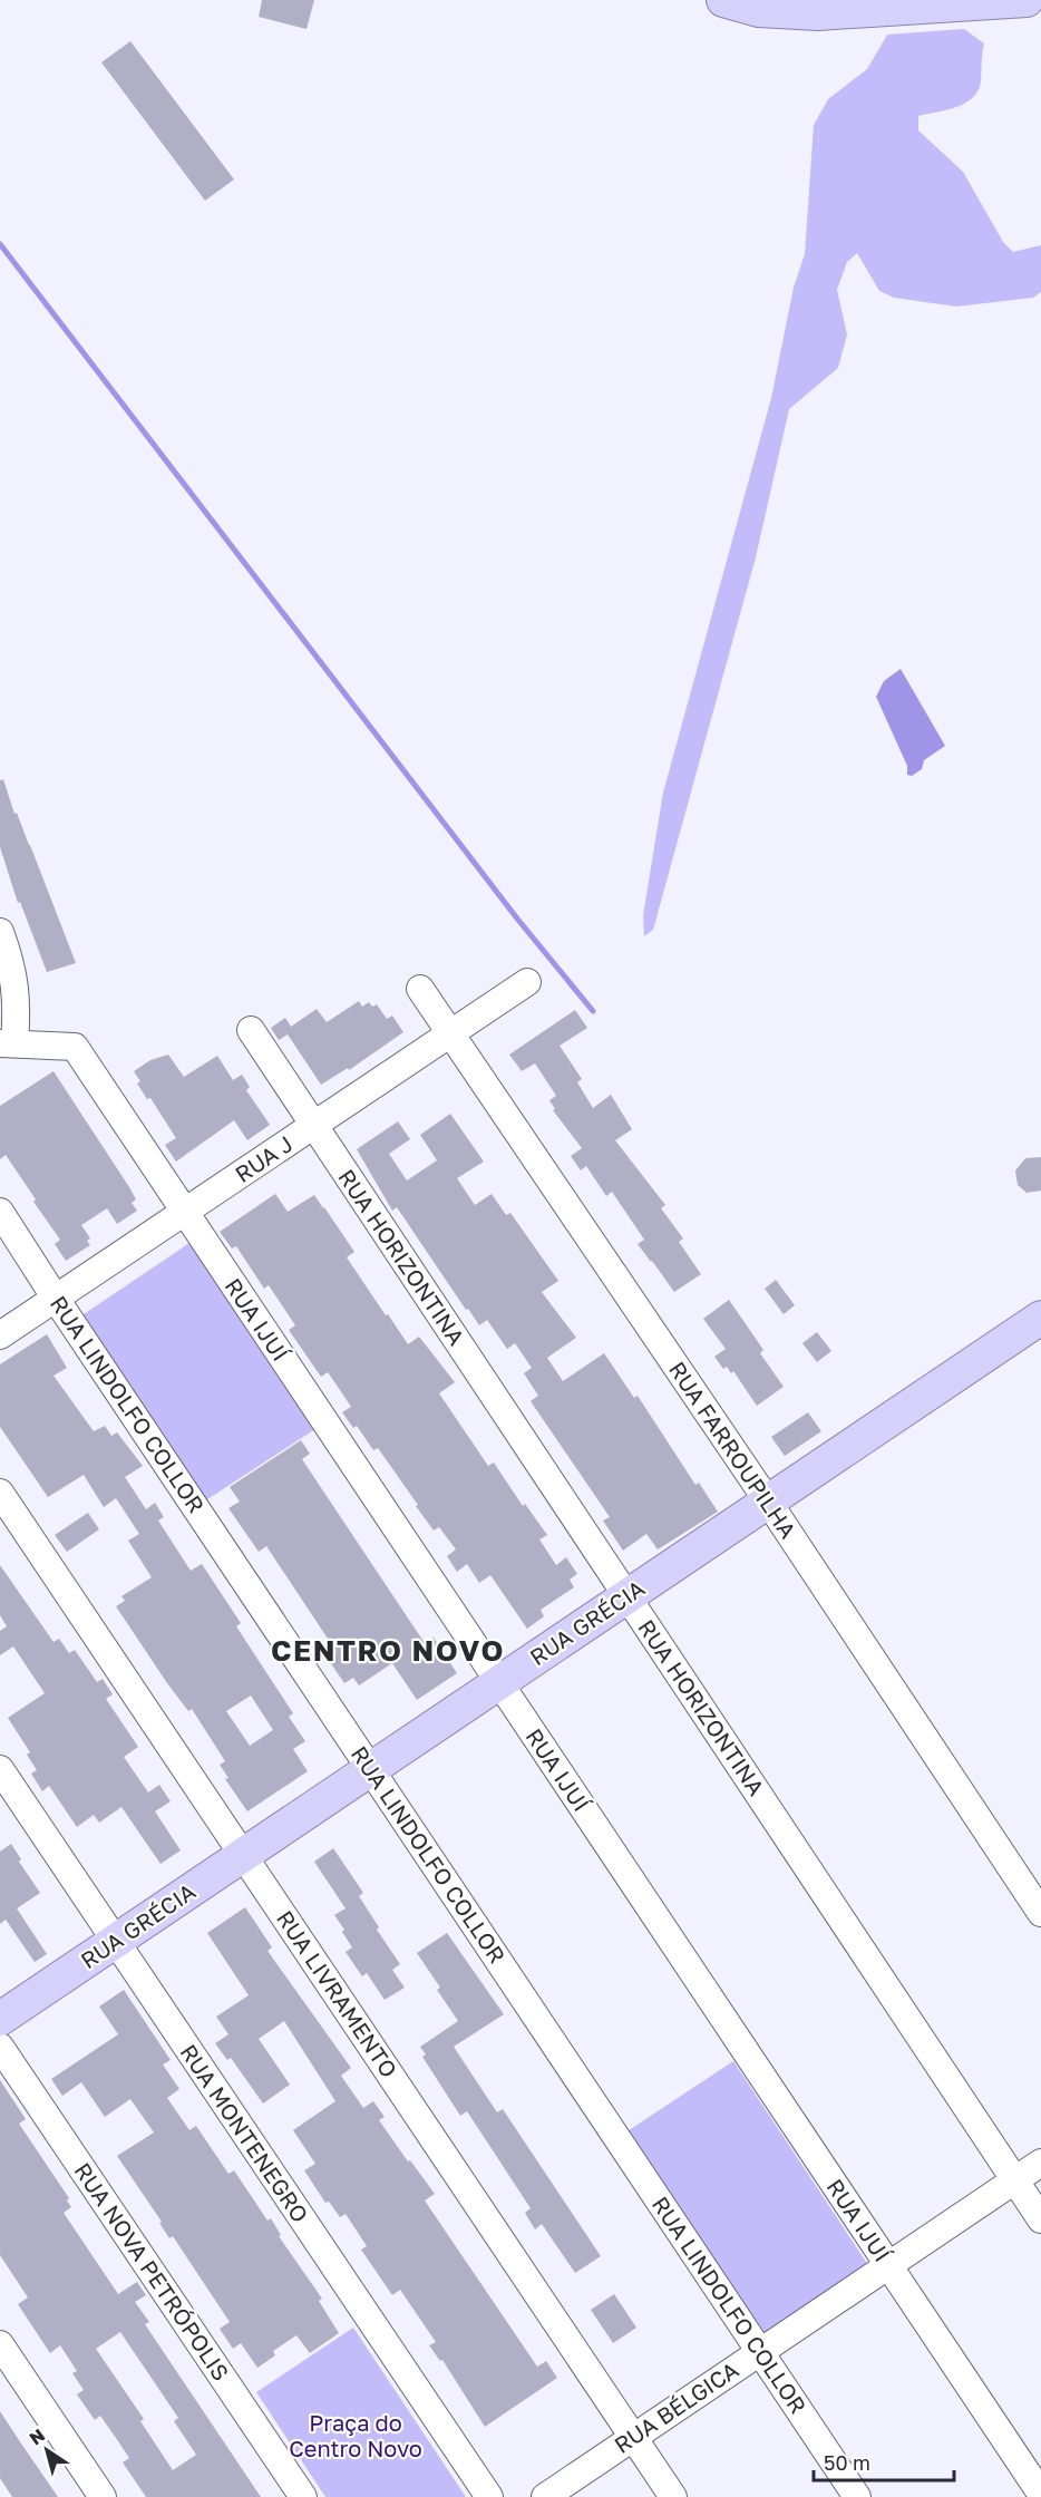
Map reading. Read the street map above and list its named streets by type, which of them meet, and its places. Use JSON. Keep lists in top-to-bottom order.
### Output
{
  "streets": {
    "main road": ["RUA GRÉCIA"],
    "street": [
      "RUA J",
      "RUA HORIZONTINA",
      "RUA IJUÍ",
      "RUA LINDOLFO COLLOR",
      "RUA FARROUPILHA",
      "RUA LIVRAMENTO",
      "RUA MONTENEGRO",
      "RUA NOVA PETRÓPOLIS",
      "RUA BÉLGICA"
    ]
  },
  "crossings": [
    ["RUA J", "RUA HORIZONTINA"],
    ["RUA J", "RUA IJUÍ"],
    ["RUA J", "RUA LINDOLFO COLLOR"],
    ["RUA J", "RUA FARROUPILHA"],
    ["RUA HORIZONTINA", "RUA GRÉCIA"],
    ["RUA HORIZONTINA", "RUA BÉLGICA"],
    ["RUA IJUÍ", "RUA GRÉCIA"],
    ["RUA IJUÍ", "RUA BÉLGICA"],
    ["RUA LINDOLFO COLLOR", "RUA GRÉCIA"],
    ["RUA LINDOLFO COLLOR", "RUA BÉLGICA"],
    ["RUA FARROUPILHA", "RUA GRÉCIA"],
    ["RUA GRÉCIA", "RUA LIVRAMENTO"],
    ["RUA GRÉCIA", "RUA MONTENEGRO"],
    ["RUA LIVRAMENTO", "RUA BÉLGICA"]
  ],
  "districts": ["CENTRO NOVO"],
  "parks": ["Praça do Centro Novo"],
  "scale_bar": "50 m",
  "north": "top left"
}
